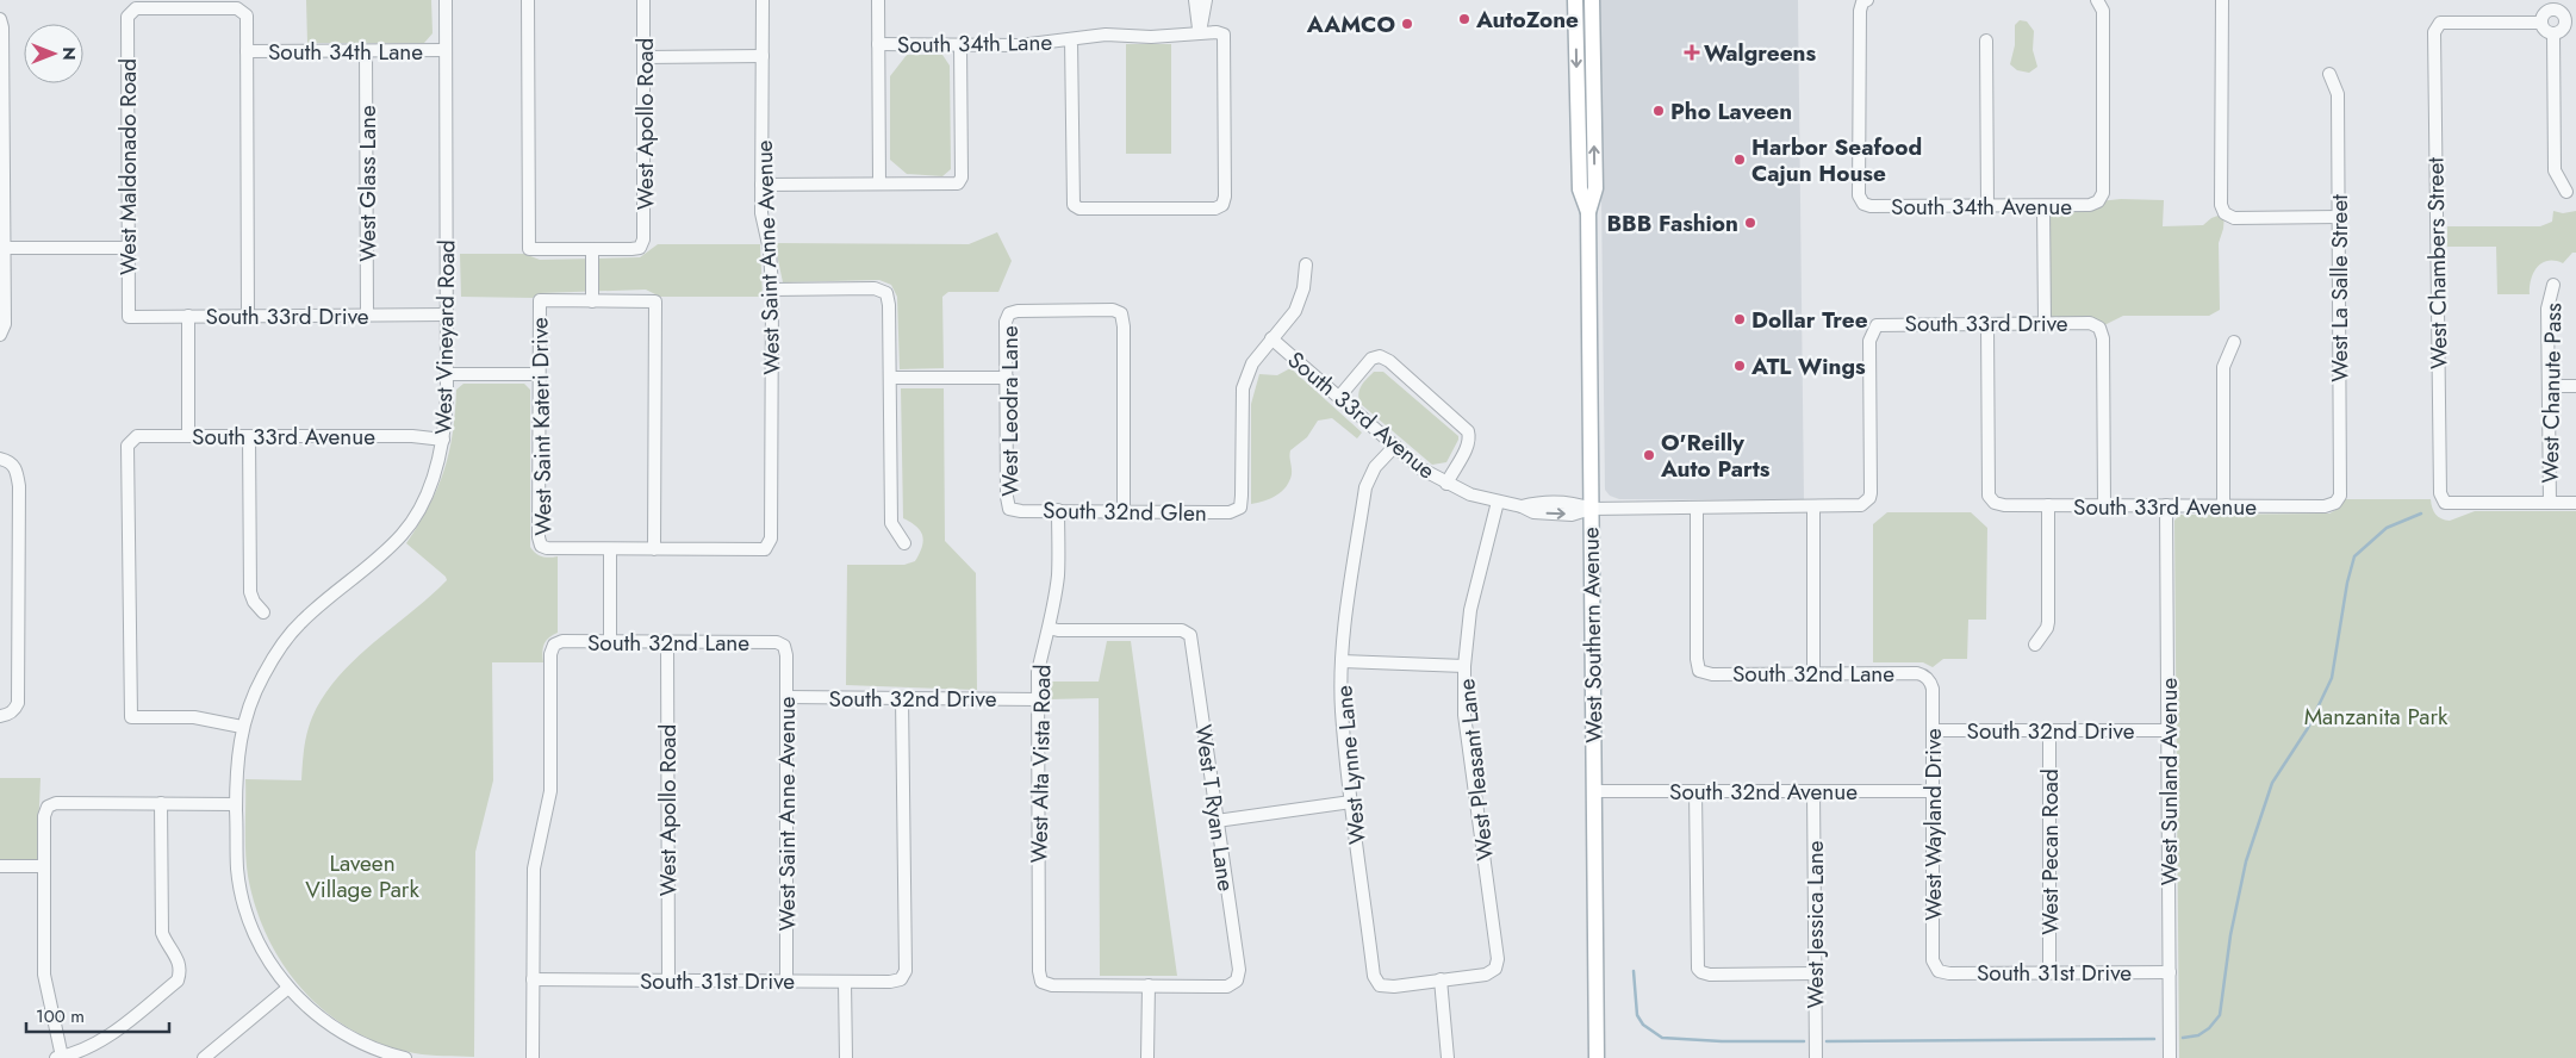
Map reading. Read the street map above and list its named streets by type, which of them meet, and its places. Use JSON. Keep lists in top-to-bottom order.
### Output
{
  "streets": {
    "main road": ["West Southern Avenue"],
    "street": [
      "South 34th Lane",
      "West Apollo Road",
      "West Maldonado Road",
      "West Glass Lane",
      "South 34th Avenue",
      "West Saint Anne Avenue",
      "West Chambers Street",
      "West La Salle Street",
      "South 33rd Drive",
      "West Vineyard Road",
      "West Chanute Pass",
      "West Leodra Lane",
      "South 33rd Avenue",
      "West Saint Kateri Drive",
      "South 32nd Glen",
      "South 32nd Lane",
      "South 32nd Drive",
      "West Alta Vista Road",
      "West Lynne Lane",
      "West Pleasant Lane",
      "West Sunland Avenue",
      "South 32nd Avenue",
      "West T Ryan Lane",
      "West Wayland Drive",
      "West Pecan Road",
      "West Jessica Lane",
      "South 31st Drive"
    ]
  },
  "crossings": [
    ["South 34th Lane", "West Maldonado Road"],
    ["South 34th Lane", "West Glass Lane"],
    ["South 34th Lane", "West Vineyard Road"],
    ["West Apollo Road", "South 32nd Lane"],
    ["West Apollo Road", "South 31st Drive"],
    ["West Maldonado Road", "South 33rd Drive"],
    ["West Glass Lane", "South 33rd Drive"],
    ["West Saint Anne Avenue", "South 32nd Lane"],
    ["West Saint Anne Avenue", "South 32nd Drive"],
    ["West Saint Anne Avenue", "South 31st Drive"],
    ["West Chambers Street", "West Chanute Pass"],
    ["West La Salle Street", "South 33rd Avenue"],
    ["South 33rd Drive", "West Vineyard Road"],
    ["South 33rd Drive", "South 33rd Avenue"],
    ["West Vineyard Road", "South 33rd Avenue"],
    ["West Leodra Lane", "South 32nd Glen"],
    ["South 33rd Avenue", "South 32nd Glen"],
    ["South 33rd Avenue", "West Southern Avenue"],
    ["South 33rd Avenue", "South 32nd Lane"],
    ["South 33rd Avenue", "West Lynne Lane"],
    ["South 33rd Avenue", "West Pleasant Lane"],
    ["South 33rd Avenue", "West Sunland Avenue"],
    ["South 32nd Glen", "West Alta Vista Road"],
    ["West Southern Avenue", "South 32nd Avenue"],
    ["South 32nd Lane", "West Wayland Drive"],
    ["South 32nd Lane", "South 31st Drive"],
    ["South 32nd Drive", "West Alta Vista Road"],
    ["South 32nd Drive", "West Sunland Avenue"],
    ["South 32nd Drive", "West Wayland Drive"],
    ["South 32nd Drive", "West Pecan Road"],
    ["South 32nd Drive", "South 31st Drive"],
    ["West Alta Vista Road", "West T Ryan Lane"],
    ["West Lynne Lane", "West Pleasant Lane"],
    ["West Sunland Avenue", "South 31st Drive"],
    ["South 32nd Avenue", "West Wayland Drive"],
    ["South 32nd Avenue", "West Jessica Lane"],
    ["West Wayland Drive", "South 31st Drive"],
    ["West Pecan Road", "South 31st Drive"]
  ],
  "parks": ["Manzanita Park", "Laveen Village Park"],
  "places": {
    "other": [
      "AutoZone",
      "AAMCO",
      "Pho Laveen",
      "Harbor Seafood Cajun House",
      "BBB Fashion",
      "Dollar Tree",
      "ATL Wings",
      "O'Reilly Auto Parts"
    ],
    "health": ["Walgreens"]
  },
  "scale_bar": "100 m",
  "north": "right"
}
